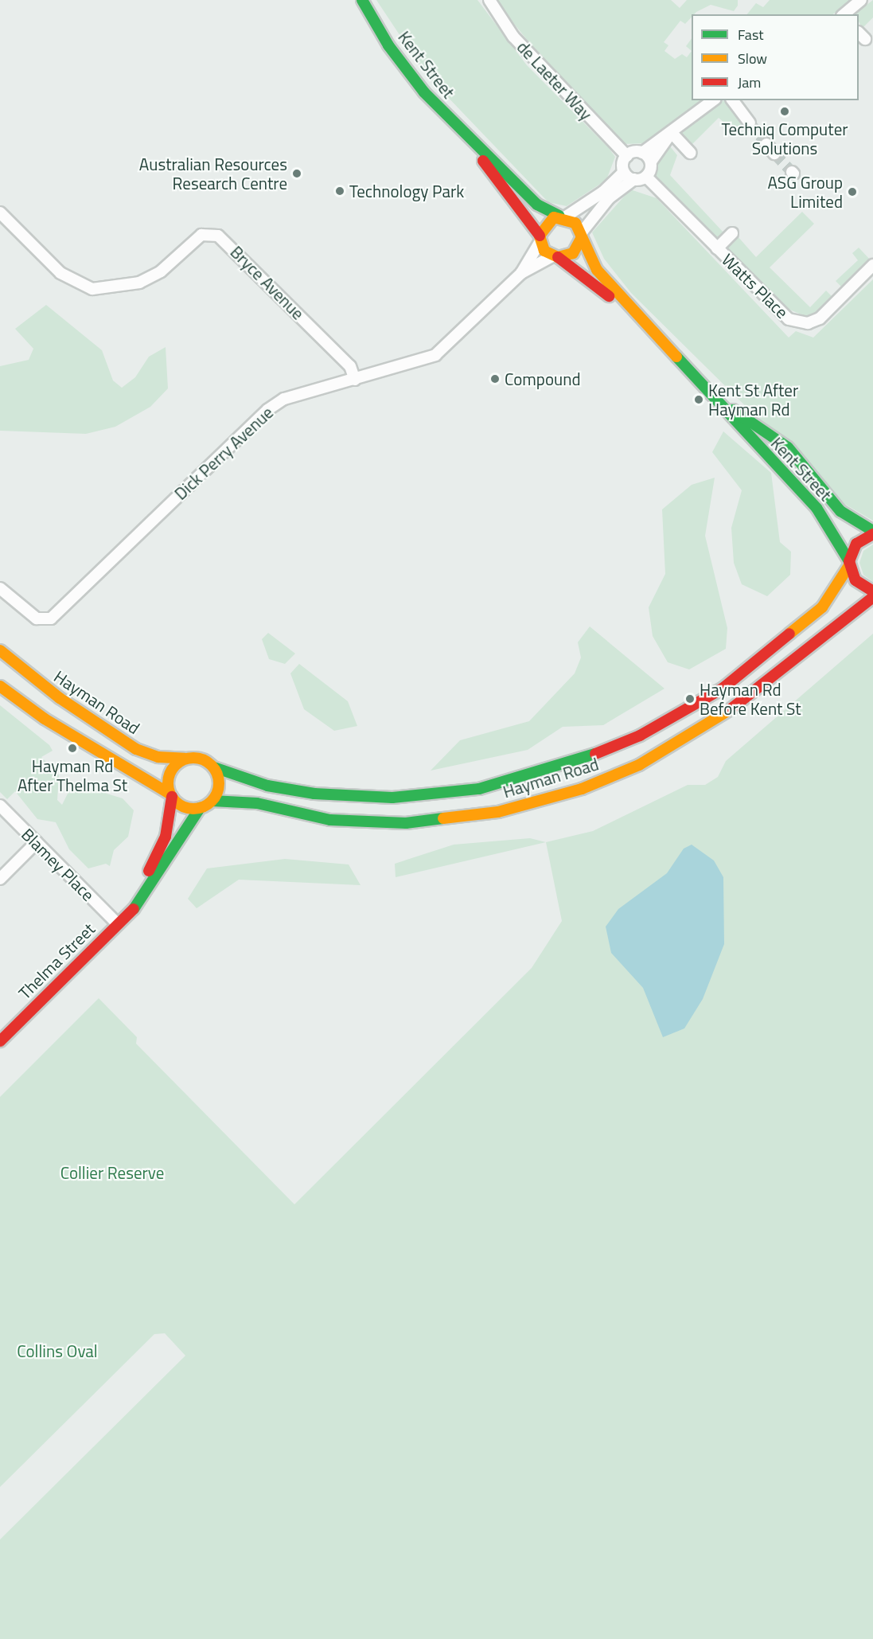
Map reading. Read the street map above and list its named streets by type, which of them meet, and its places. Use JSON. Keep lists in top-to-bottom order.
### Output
{
  "streets": {
    "main road": ["Kent Street", "Hayman Road", "Thelma Street"],
    "street": [
      "de Laeter Way",
      "Bryce Avenue",
      "Watts Place",
      "Dick Perry Avenue",
      "Blamey Place"
    ]
  },
  "crossings": [
    ["Kent Street", "Dick Perry Avenue"],
    ["Kent Street", "Hayman Road"],
    ["de Laeter Way", "Watts Place"],
    ["Bryce Avenue", "Dick Perry Avenue"],
    ["Hayman Road", "Thelma Street"],
    ["Blamey Place", "Thelma Street"]
  ],
  "parks": ["Collier Reserve", "Collins Oval"],
  "places": [
    "Techniq Computer Solutions",
    "Australian Resources Research Centre",
    "Technology Park",
    "ASG Group Limited",
    "Compound",
    "Kent St After Hayman Rd",
    "Hayman Rd Before Kent St",
    "Hayman Rd After Thelma St"
  ],
  "legend": ["Fast", "Slow", "Jam"]
}
